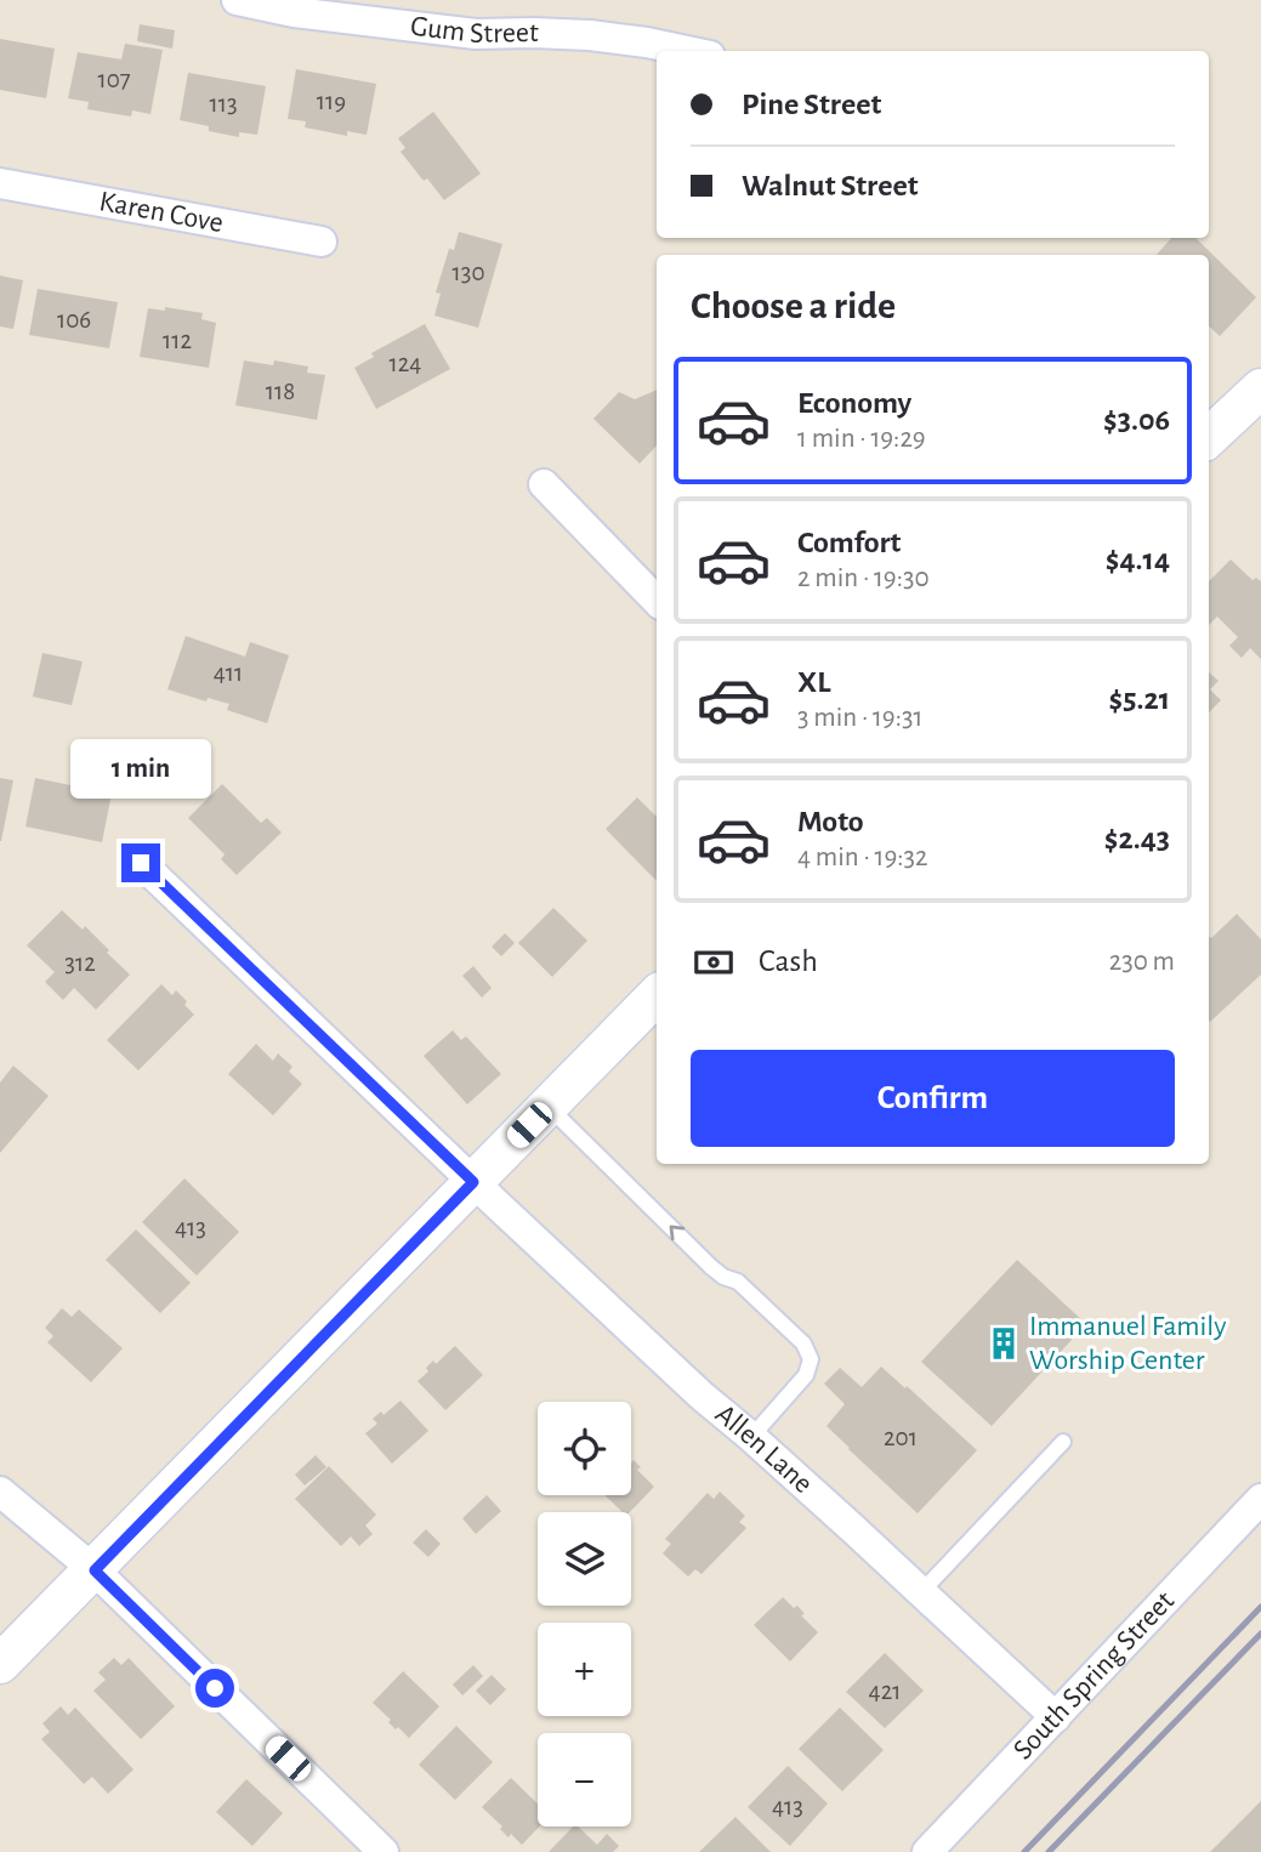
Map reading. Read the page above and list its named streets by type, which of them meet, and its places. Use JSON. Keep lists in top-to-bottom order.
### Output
{
  "streets": {
    "street": [
      "Gum Street",
      "Karen Cove",
      "Allen Lane",
      "South Spring Street"
    ]
  },
  "crossings": [
    ["Allen Lane", "South Spring Street"]
  ],
  "places": {
    "building": ["Immanuel Family Worship Center"]
  },
  "house_numbers": [
    "107",
    "119",
    "113",
    "130",
    "106",
    "112",
    "124",
    "118",
    "411",
    "312",
    "413",
    "201",
    "421",
    "413"
  ],
  "page": {
    "banner": ["Pine Street", "Walnut Street"],
    "heading": "Choose a ride",
    "list": [
      {
        "name": "Economy",
        "note": "1 min · 19:29",
        "value": "$3.06"
      },
      {
        "name": "Comfort",
        "note": "2 min · 19:30",
        "value": "$4.14"
      },
      {
        "name": "XL",
        "note": "3 min · 19:31",
        "value": "$5.21"
      },
      {
        "name": "Moto",
        "note": "4 min · 19:32",
        "value": "$2.43"
      }
    ],
    "bubble": "1 min",
    "pay": ["Cash", "230 m"],
    "buttons": "Confirm",
    "map_buttons": ["+", "−"]
  }
}
